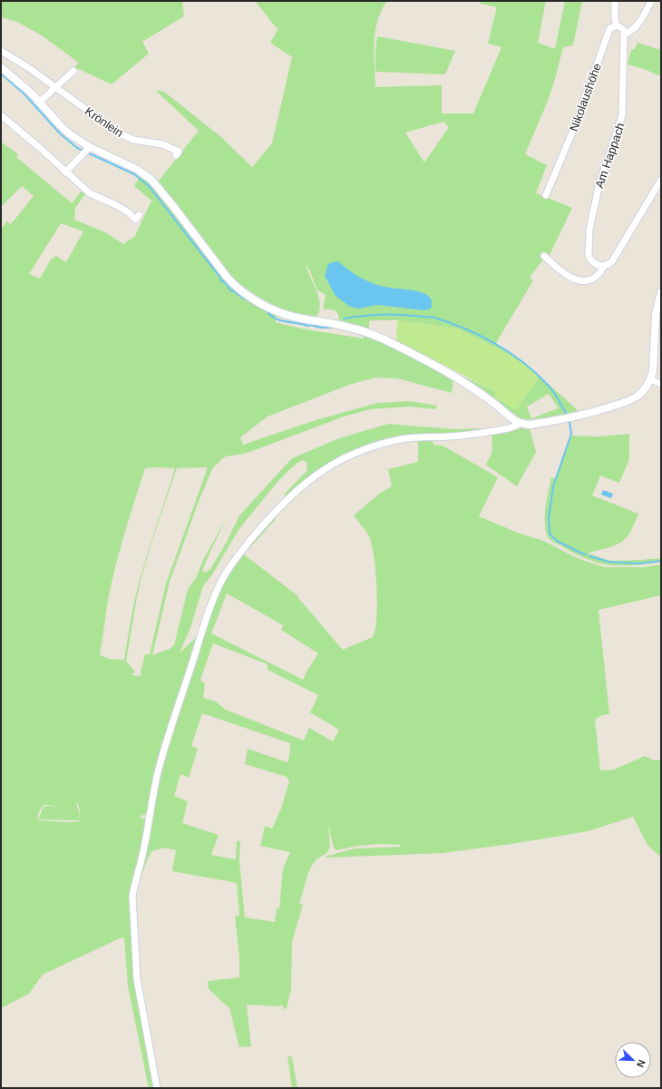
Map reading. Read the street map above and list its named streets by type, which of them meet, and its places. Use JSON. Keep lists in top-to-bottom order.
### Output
{
  "streets": {
    "street": ["Nikolaushöhe", "Krönlein", "Am Happach"]
  },
  "north": "bottom right"
}
